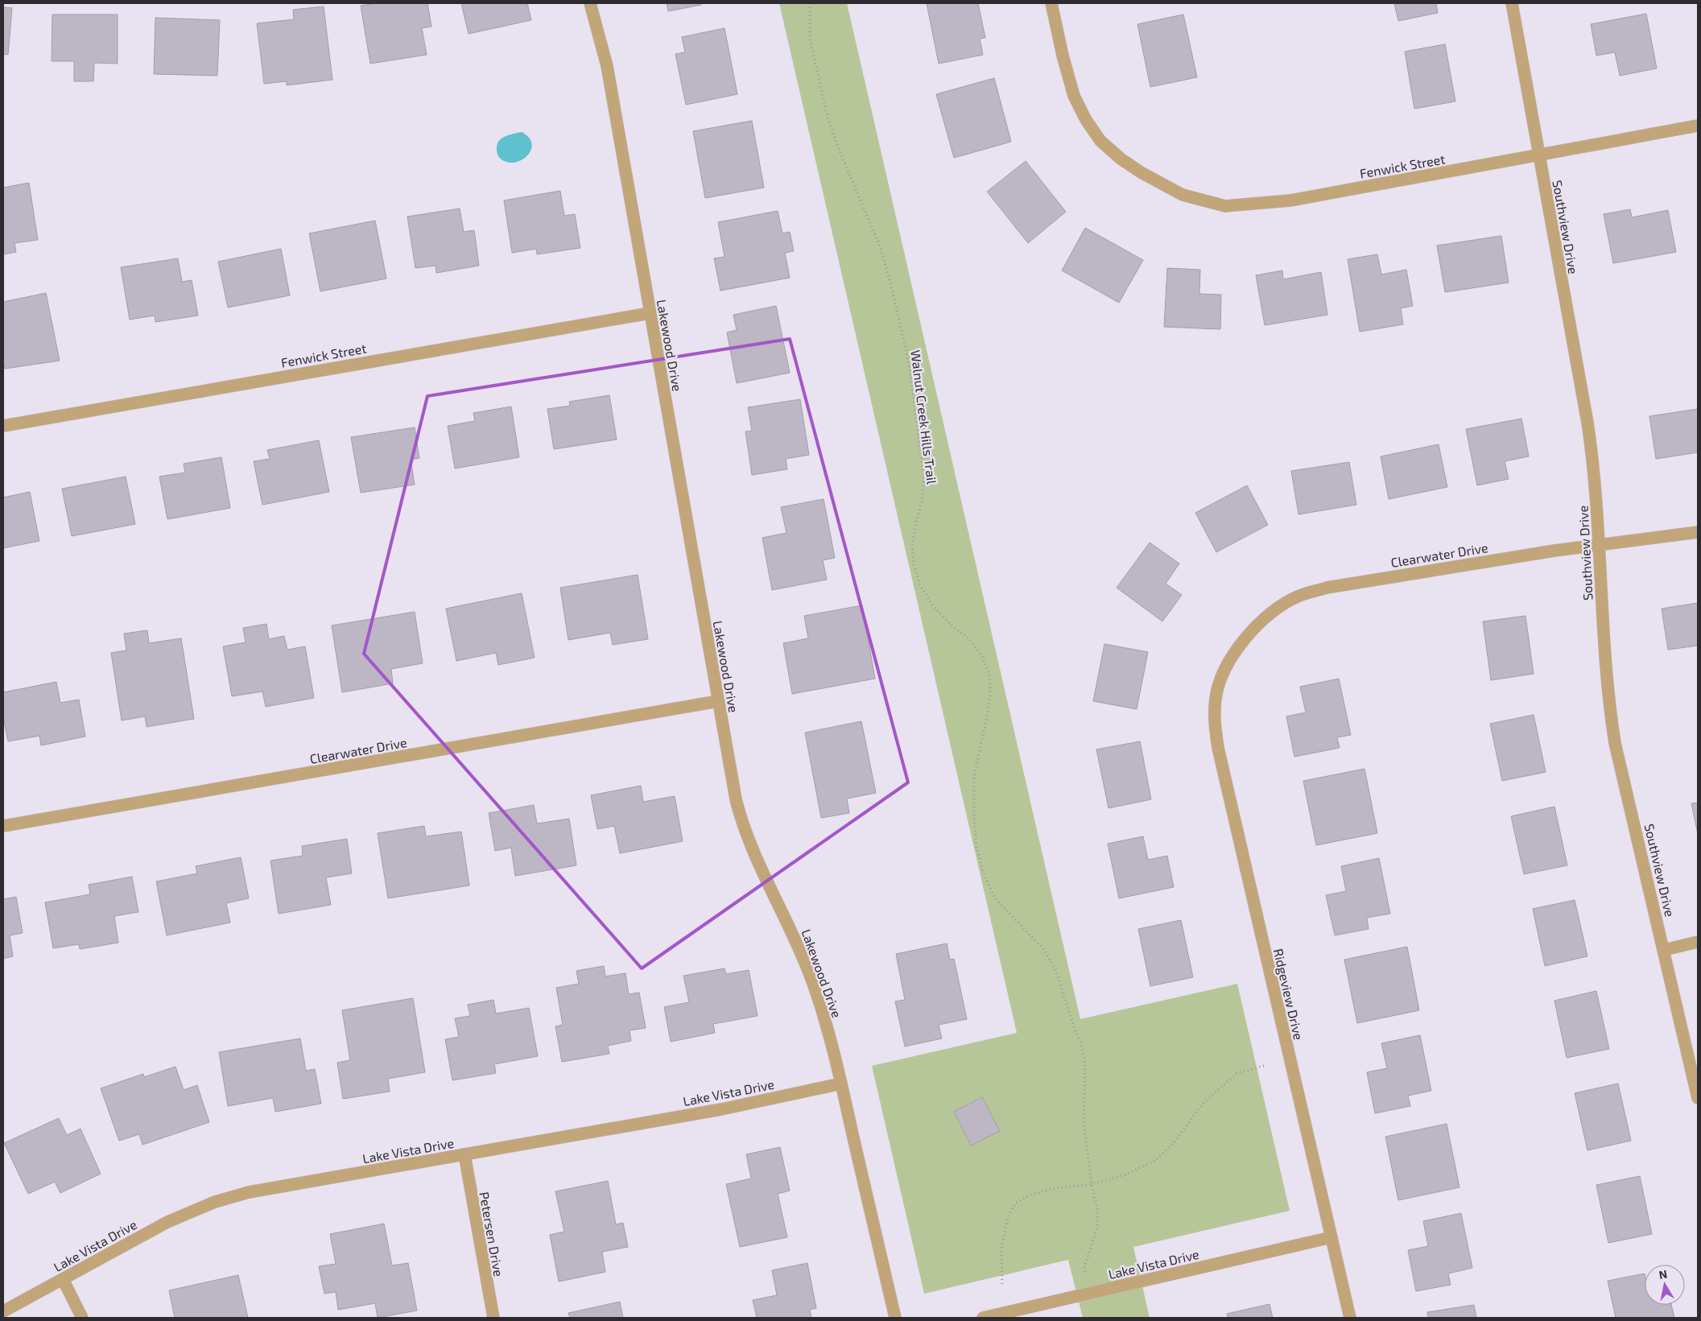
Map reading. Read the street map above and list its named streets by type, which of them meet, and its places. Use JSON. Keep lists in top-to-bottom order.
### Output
{
  "streets": {
    "street": [
      "Fenwick Street",
      "Southview Drive",
      "Lakewood Drive",
      "Clearwater Drive",
      "Ridgeview Drive",
      "Lake Vista Drive",
      "Petersen Drive"
    ],
    "path": ["Walnut Creek Hills Trail"]
  },
  "crossings": [
    ["Fenwick Street", "Southview Drive"],
    ["Fenwick Street", "Lakewood Drive"],
    ["Southview Drive", "Clearwater Drive"],
    ["Lakewood Drive", "Clearwater Drive"],
    ["Lakewood Drive", "Lake Vista Drive"],
    ["Clearwater Drive", "Ridgeview Drive"],
    ["Ridgeview Drive", "Lake Vista Drive"],
    ["Lake Vista Drive", "Petersen Drive"]
  ],
  "north": "top"
}
